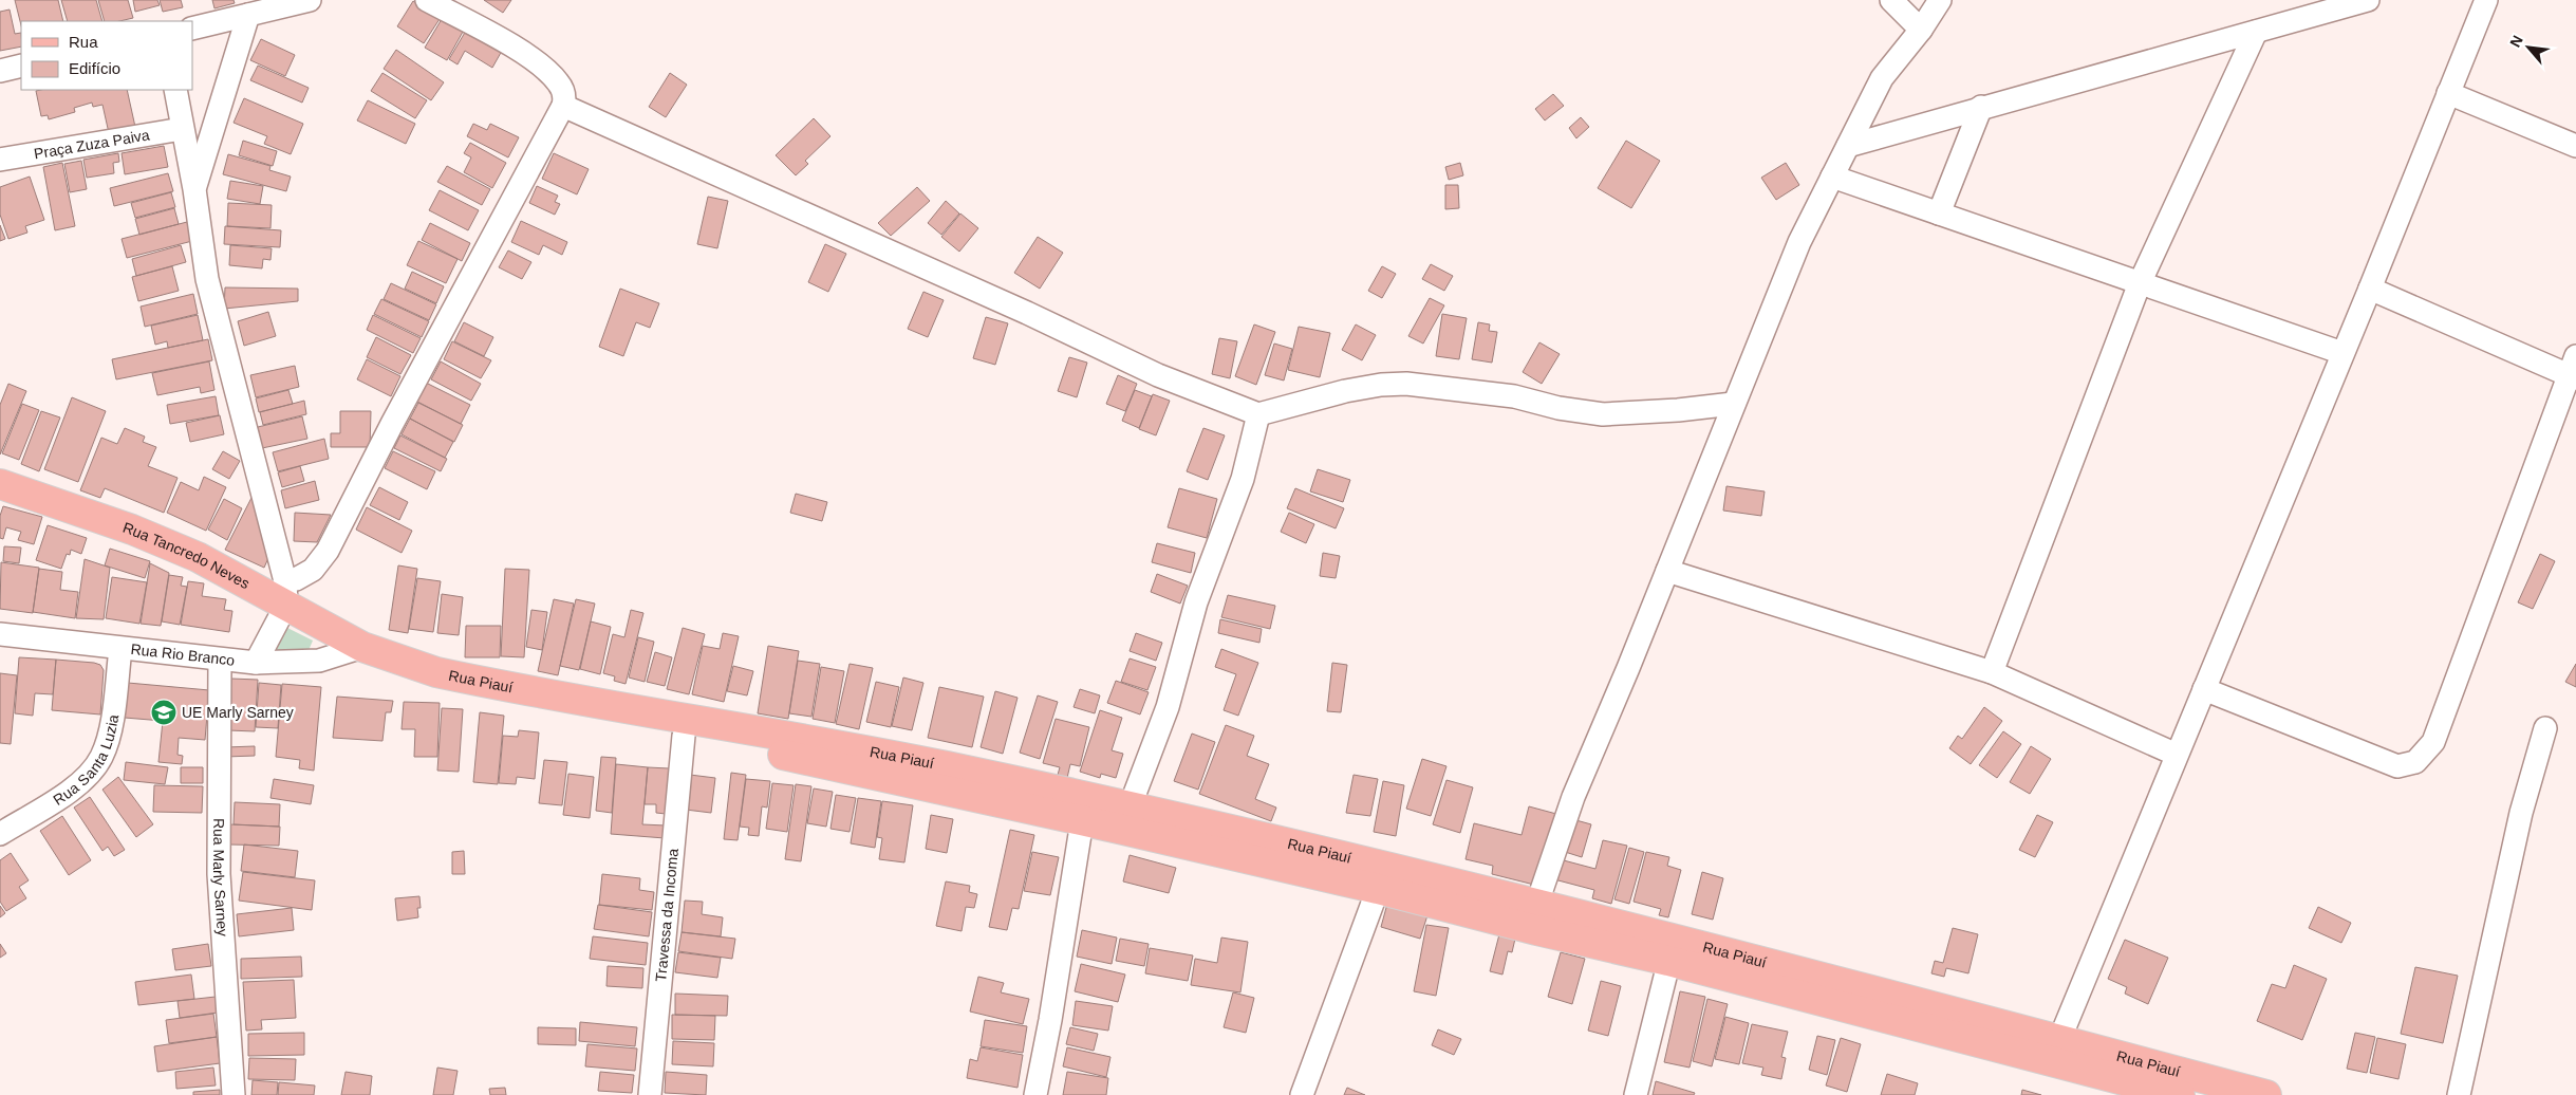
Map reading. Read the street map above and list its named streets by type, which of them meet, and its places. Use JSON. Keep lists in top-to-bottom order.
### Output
{
  "streets": {
    "main road": ["Rua Tancredo Neves", "Rua Piauí"],
    "street": [
      "Praça Zuza Paiva",
      "Rua Rio Branco",
      "Rua Santa Luzia",
      "Rua Marly Sarney",
      "Travessa da Incoma"
    ]
  },
  "crossings": [
    ["Rua Tancredo Neves", "Rua Rio Branco"],
    ["Rua Tancredo Neves", "Rua Piauí"],
    ["Rua Rio Branco", "Rua Piauí"],
    ["Rua Rio Branco", "Rua Santa Luzia"],
    ["Rua Rio Branco", "Rua Marly Sarney"],
    ["Rua Piauí", "Travessa da Incoma"]
  ],
  "places": {
    "school or university": ["UE Marly Sarney"]
  },
  "legend": ["Rua", "Edifício"],
  "north": "top left"
}
